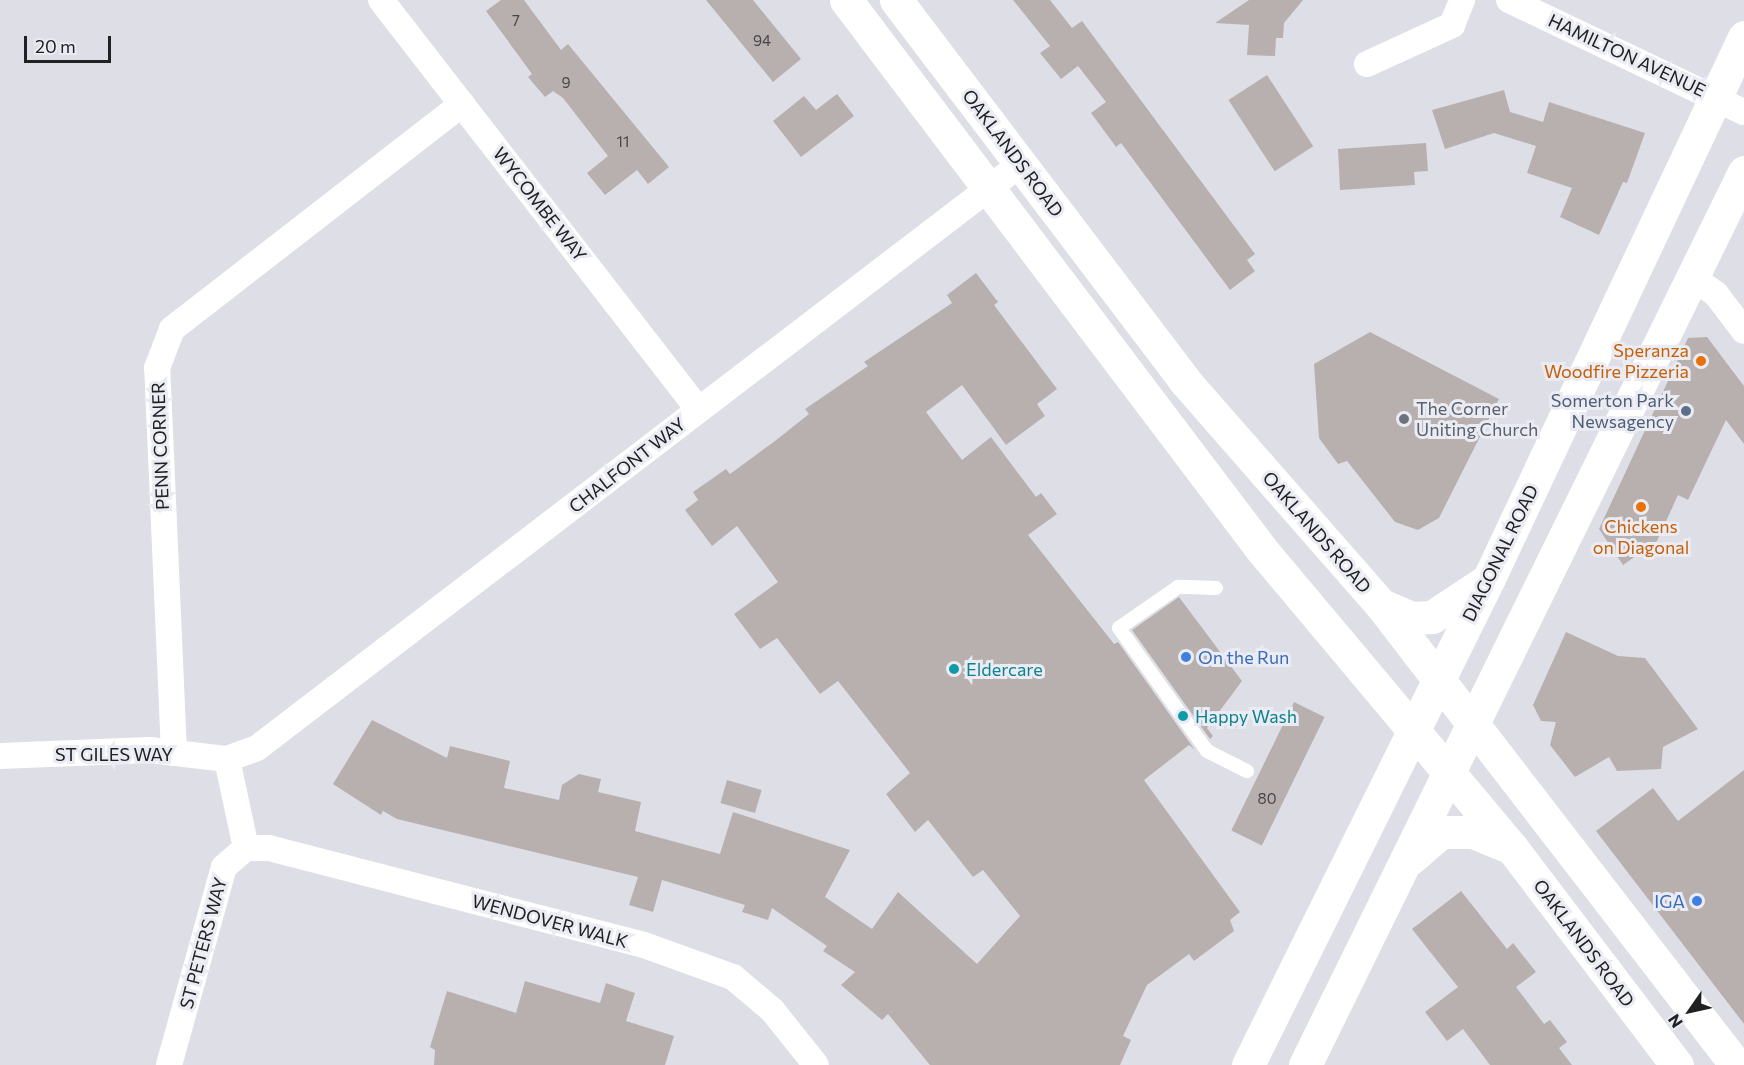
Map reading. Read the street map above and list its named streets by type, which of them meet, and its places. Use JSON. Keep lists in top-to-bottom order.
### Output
{
  "streets": {
    "main road": ["OAKLANDS ROAD", "DIAGONAL ROAD"],
    "street": [
      "HAMILTON AVENUE",
      "WYCOMBE WAY",
      "PENN CORNER",
      "CHALFONT WAY",
      "ST GILES WAY",
      "WENDOVER WALK",
      "ST PETERS WAY"
    ]
  },
  "crossings": [
    ["HAMILTON AVENUE", "DIAGONAL ROAD"],
    ["OAKLANDS ROAD", "CHALFONT WAY"],
    ["OAKLANDS ROAD", "DIAGONAL ROAD"],
    ["WYCOMBE WAY", "PENN CORNER"],
    ["WYCOMBE WAY", "CHALFONT WAY"],
    ["PENN CORNER", "ST GILES WAY"],
    ["CHALFONT WAY", "ST GILES WAY"],
    ["WENDOVER WALK", "ST PETERS WAY"]
  ],
  "places": [
    "Speranza Woodfire Pizzeria",
    "Somerton Park Newsagency",
    "The Corner Uniting Church",
    "Chickens on Diagonal",
    "On the Run",
    "Eldercare",
    "Happy Wash",
    "IGA"
  ],
  "house_numbers": [
    "7",
    "94",
    "9",
    "11",
    "80"
  ],
  "scale_bar": "20 m",
  "north": "bottom left"
}
